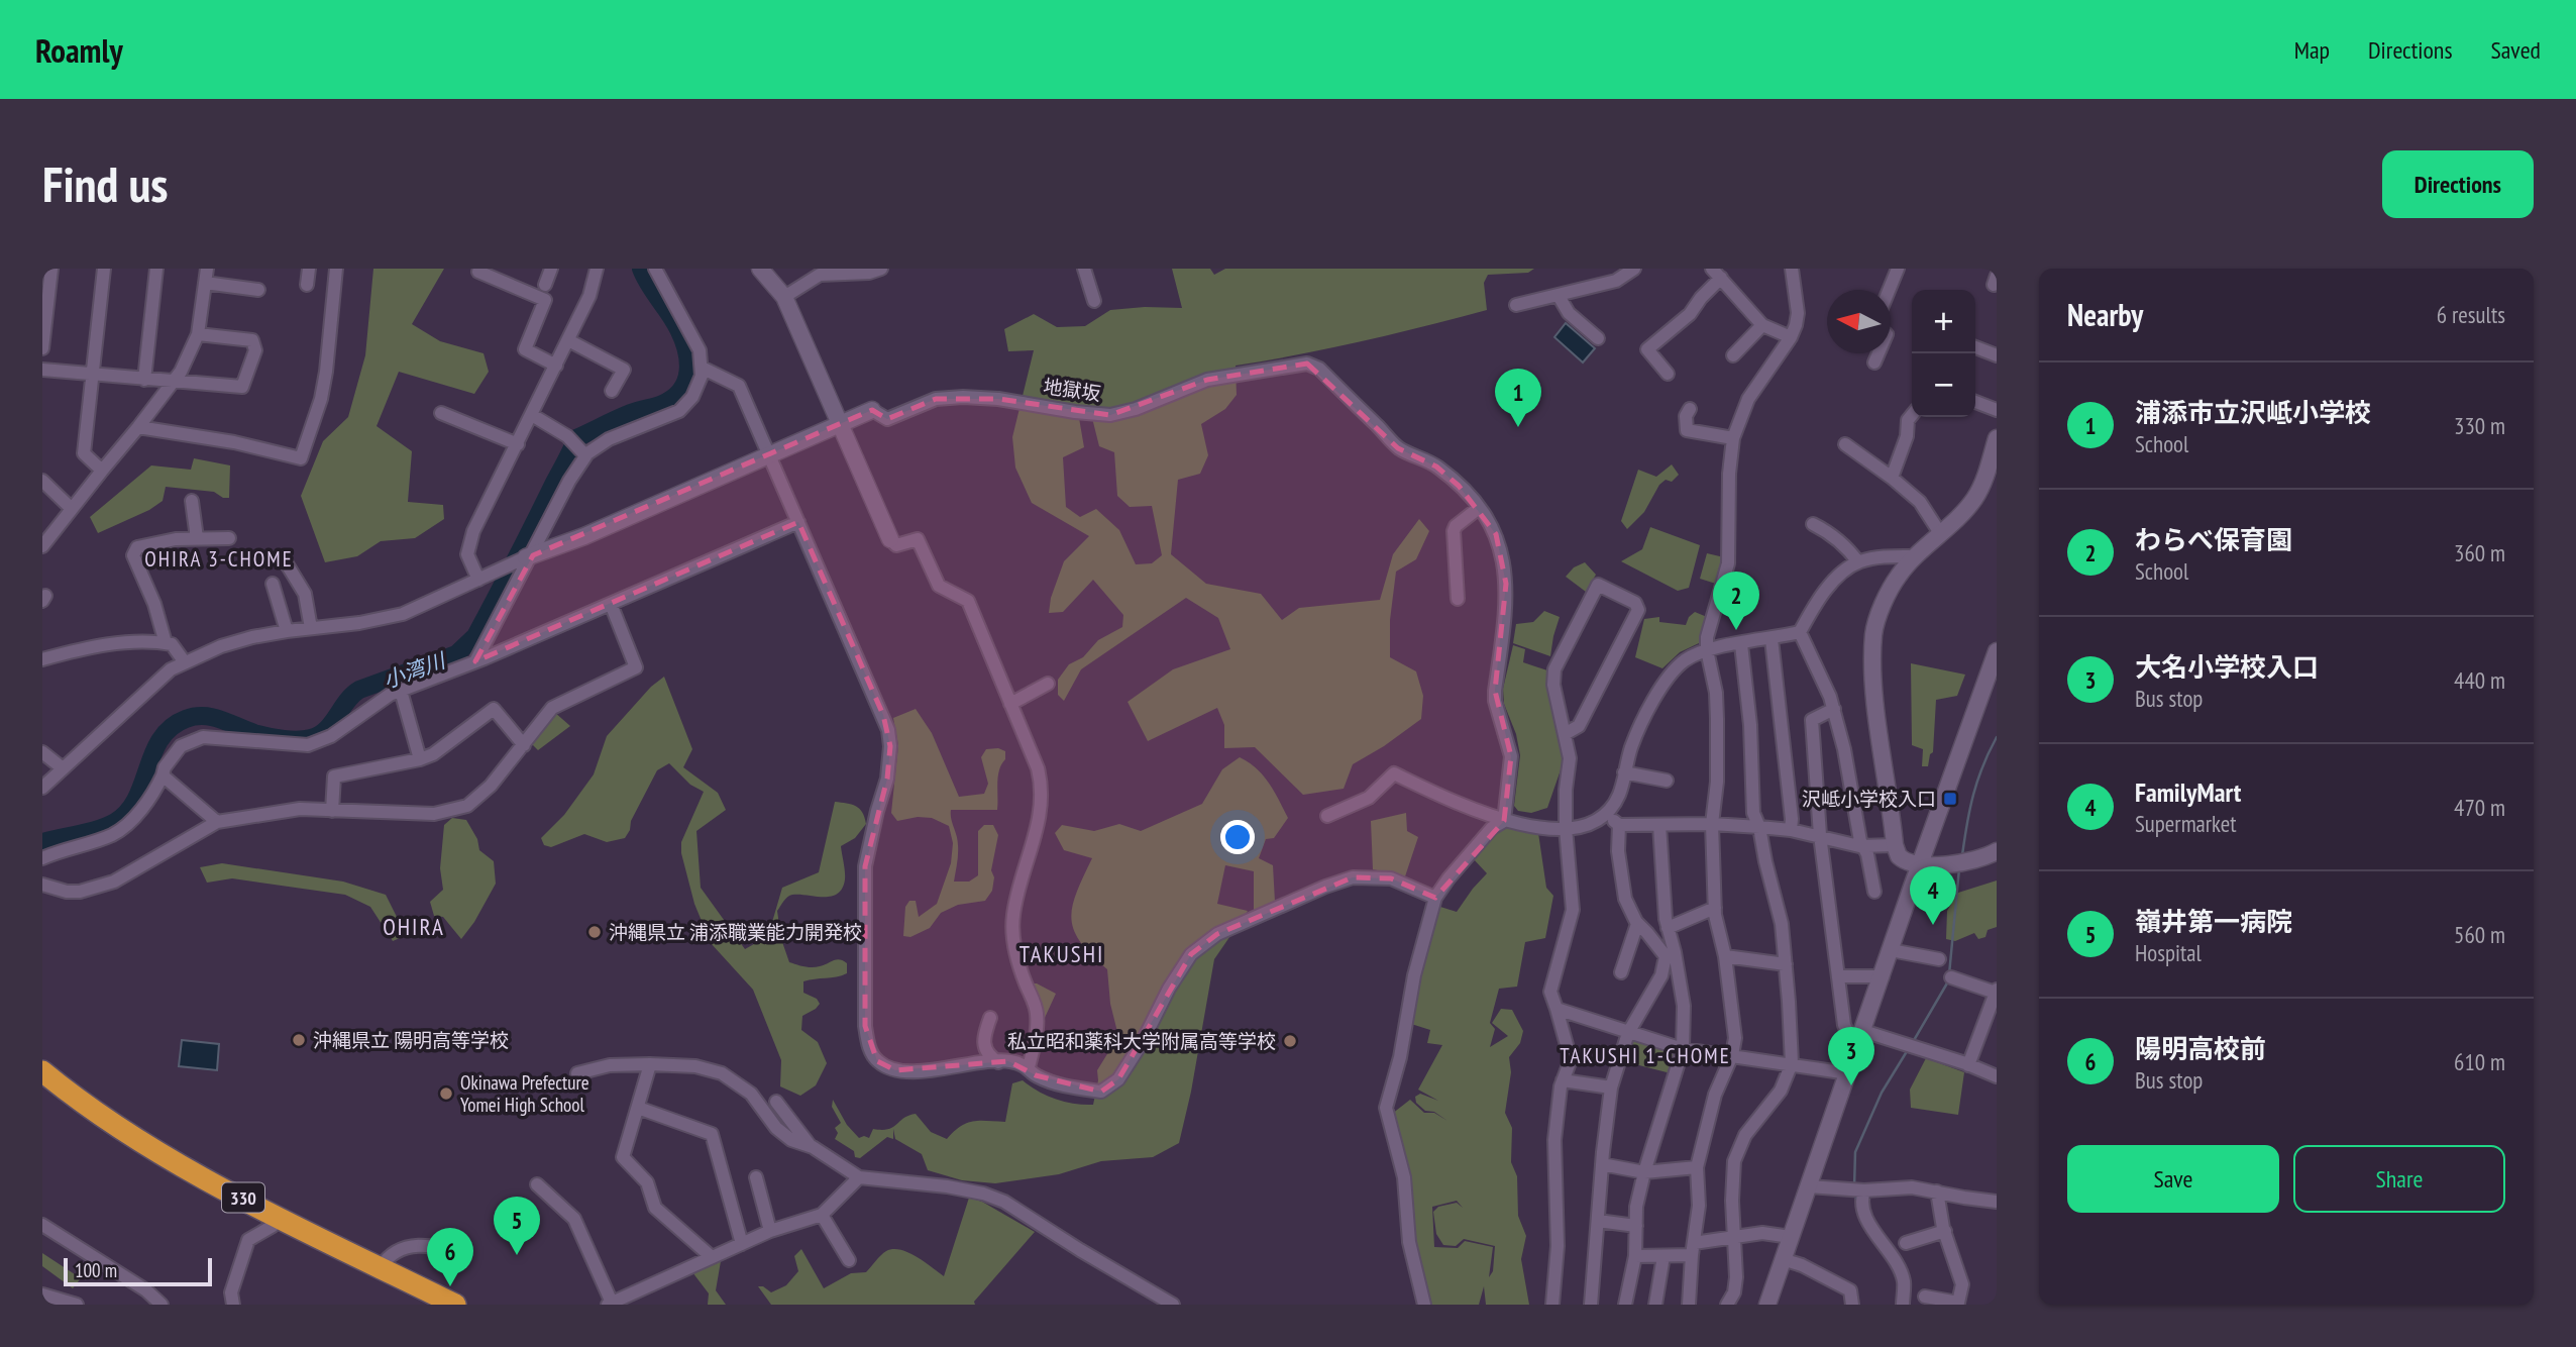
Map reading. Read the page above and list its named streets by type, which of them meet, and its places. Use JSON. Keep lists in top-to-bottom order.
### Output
{
  "streets": {
    "highway": ["330"],
    "street": ["地獄坂"]
  },
  "districts": [
    "OHIRA 3-CHOME",
    "OHIRA",
    "TAKUSHI",
    "TAKUSHI 1-CHOME"
  ],
  "water": ["小湾川"],
  "places": {
    "transit": ["沢岻小学校入口"],
    "other": [
      "沖縄県立 浦添職業能力開発校",
      "沖縄県立 陽明高等学校",
      "私立昭和薬科大学附属高等学校",
      "Okinawa Prefecture Yomei High School"
    ]
  },
  "scale_bar": "100 m",
  "north": "left",
  "page": {
    "header": "Roamly",
    "nav": ["Map", "Directions", "Saved"],
    "buttons": [
      "Directions",
      ["Save", "Share"]
    ],
    "title": "Find us",
    "heading": ["Nearby", "6 results"],
    "map_buttons": ["+", "−"],
    "list": [
      {
        "mark": "1",
        "name": "浦添市立沢岻小学校",
        "note": "School",
        "value": "330 m"
      },
      {
        "mark": "2",
        "name": "わらべ保育園",
        "note": "School",
        "value": "360 m"
      },
      {
        "mark": "3",
        "name": "大名小学校入口",
        "note": "Bus stop",
        "value": "440 m"
      },
      {
        "mark": "4",
        "name": "FamilyMart",
        "note": "Supermarket",
        "value": "470 m"
      },
      {
        "mark": "5",
        "name": "嶺井第一病院",
        "note": "Hospital",
        "value": "560 m"
      },
      {
        "mark": "6",
        "name": "陽明高校前",
        "note": "Bus stop",
        "value": "610 m"
      }
    ],
    "pins": [
      "1",
      "2",
      "4",
      "3",
      "5",
      "6"
    ],
    "scale": "100 m"
  }
}
